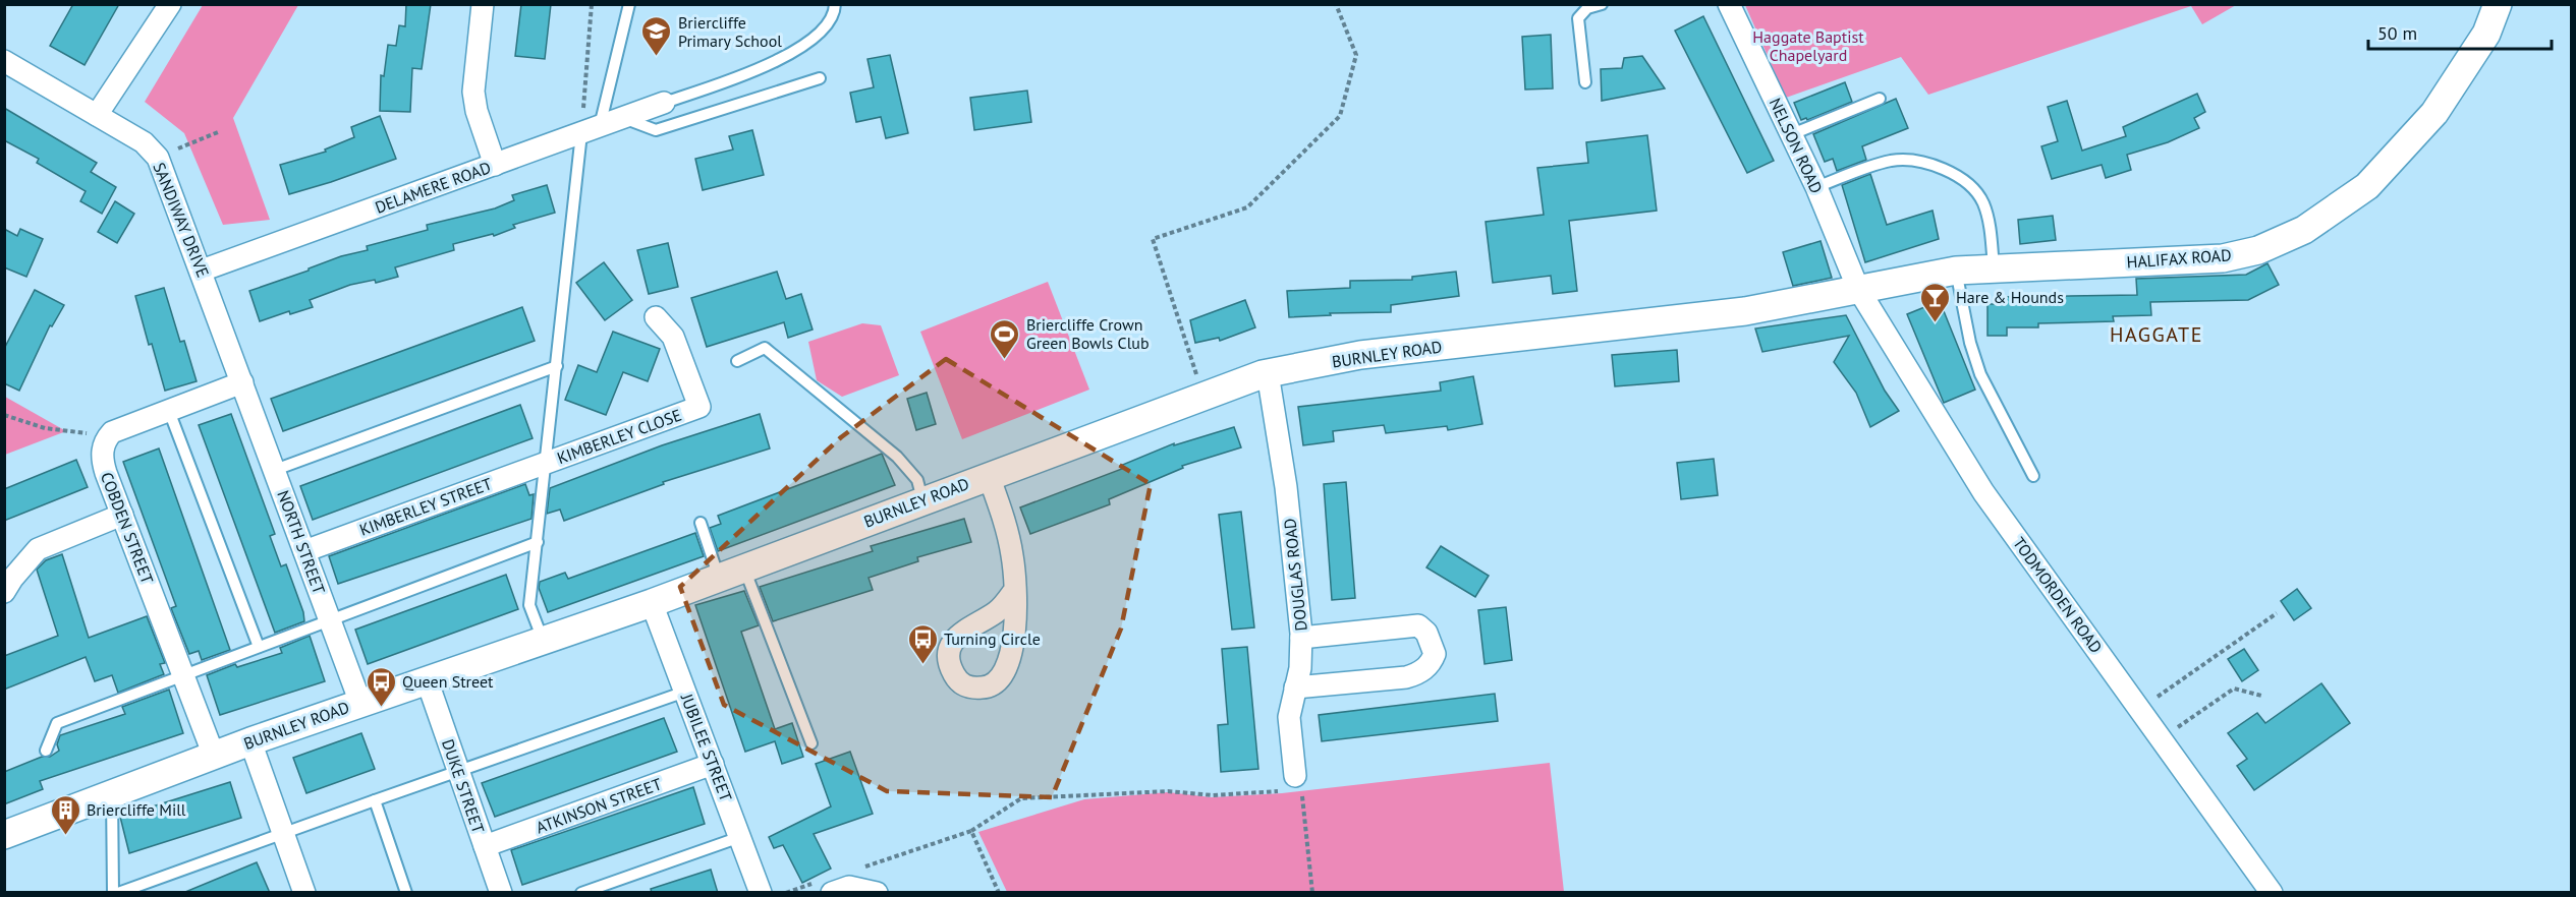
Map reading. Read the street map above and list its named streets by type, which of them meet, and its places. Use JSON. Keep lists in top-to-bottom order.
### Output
{
  "streets": {
    "street": [
      "NELSON ROAD",
      "DELAMERE ROAD",
      "SANDIWAY DRIVE",
      "HALIFAX ROAD",
      "BURNLEY ROAD",
      "KIMBERLEY CLOSE",
      "KIMBERLEY STREET",
      "COBDEN STREET",
      "NORTH STREET",
      "DOUGLAS ROAD",
      "TODMORDEN ROAD",
      "JUBILEE STREET",
      "DUKE STREET",
      "ATKINSON STREET"
    ]
  },
  "crossings": [
    ["NELSON ROAD", "HALIFAX ROAD"],
    ["NELSON ROAD", "BURNLEY ROAD"],
    ["NELSON ROAD", "TODMORDEN ROAD"],
    ["DELAMERE ROAD", "SANDIWAY DRIVE"],
    ["SANDIWAY DRIVE", "NORTH STREET"],
    ["HALIFAX ROAD", "BURNLEY ROAD"],
    ["HALIFAX ROAD", "TODMORDEN ROAD"],
    ["BURNLEY ROAD", "COBDEN STREET"],
    ["BURNLEY ROAD", "NORTH STREET"],
    ["BURNLEY ROAD", "DOUGLAS ROAD"],
    ["BURNLEY ROAD", "TODMORDEN ROAD"],
    ["BURNLEY ROAD", "JUBILEE STREET"],
    ["BURNLEY ROAD", "DUKE STREET"],
    ["KIMBERLEY CLOSE", "KIMBERLEY STREET"],
    ["KIMBERLEY STREET", "NORTH STREET"],
    ["JUBILEE STREET", "ATKINSON STREET"],
    ["DUKE STREET", "ATKINSON STREET"]
  ],
  "districts": ["HAGGATE"],
  "parks": ["Haggate Baptist Chapelyard"],
  "places": {
    "school or university": ["Briercliffe Primary School"],
    "bar": ["Hare & Hounds"],
    "sports": ["Briercliffe Crown Green Bowls Club"],
    "bus stop": ["Turning Circle", "Queen Street"],
    "building": ["Briercliffe Mill"]
  },
  "scale_bar": "50 m"
}
